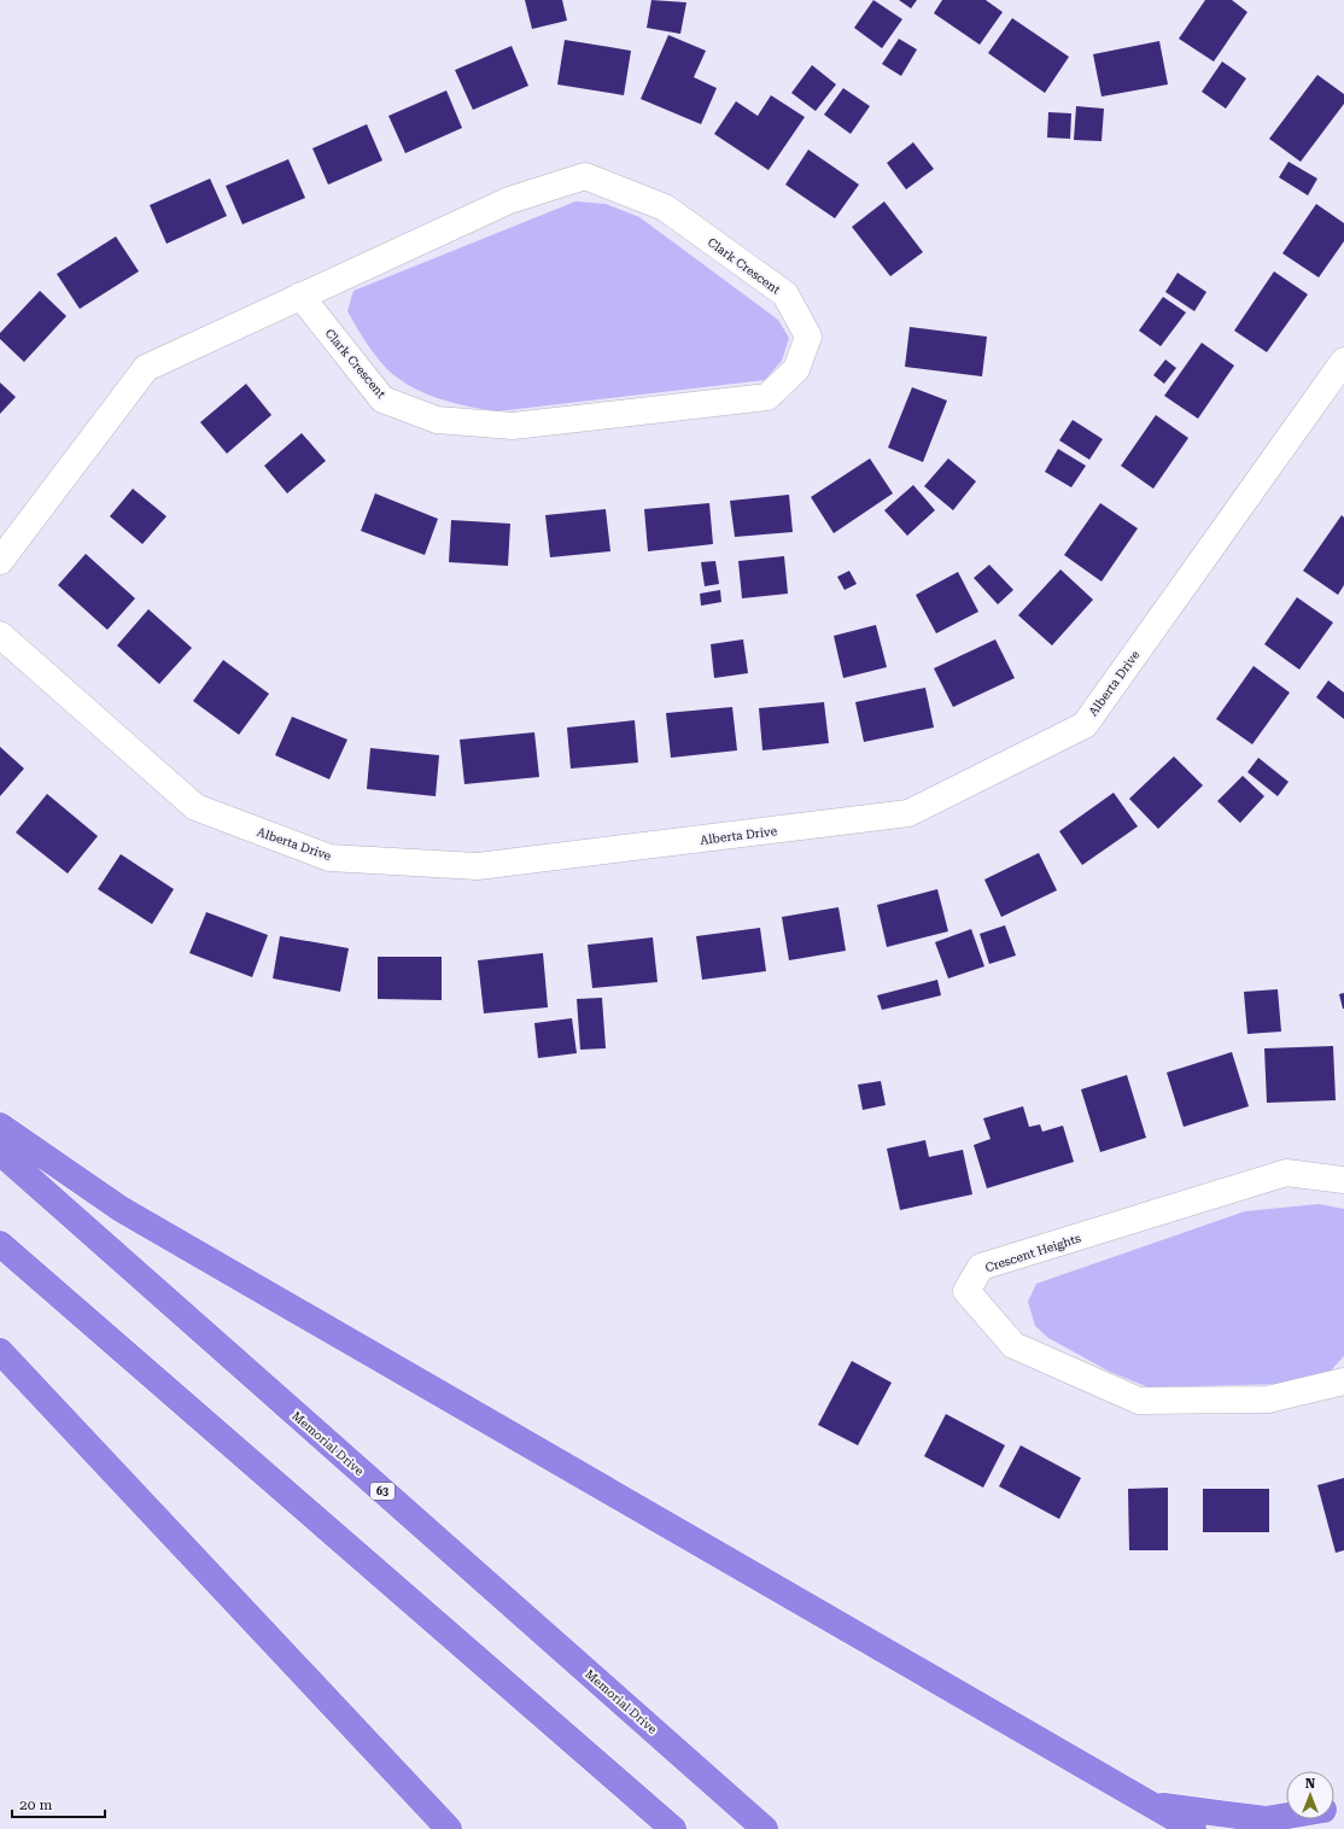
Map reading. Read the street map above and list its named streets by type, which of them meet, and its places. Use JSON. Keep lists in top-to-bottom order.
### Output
{
  "streets": {
    "highway": ["Memorial Drive", "63"],
    "street": ["Clark Crescent", "Alberta Drive", "Crescent Heights"]
  },
  "scale_bar": "20 m",
  "north": "top"
}
